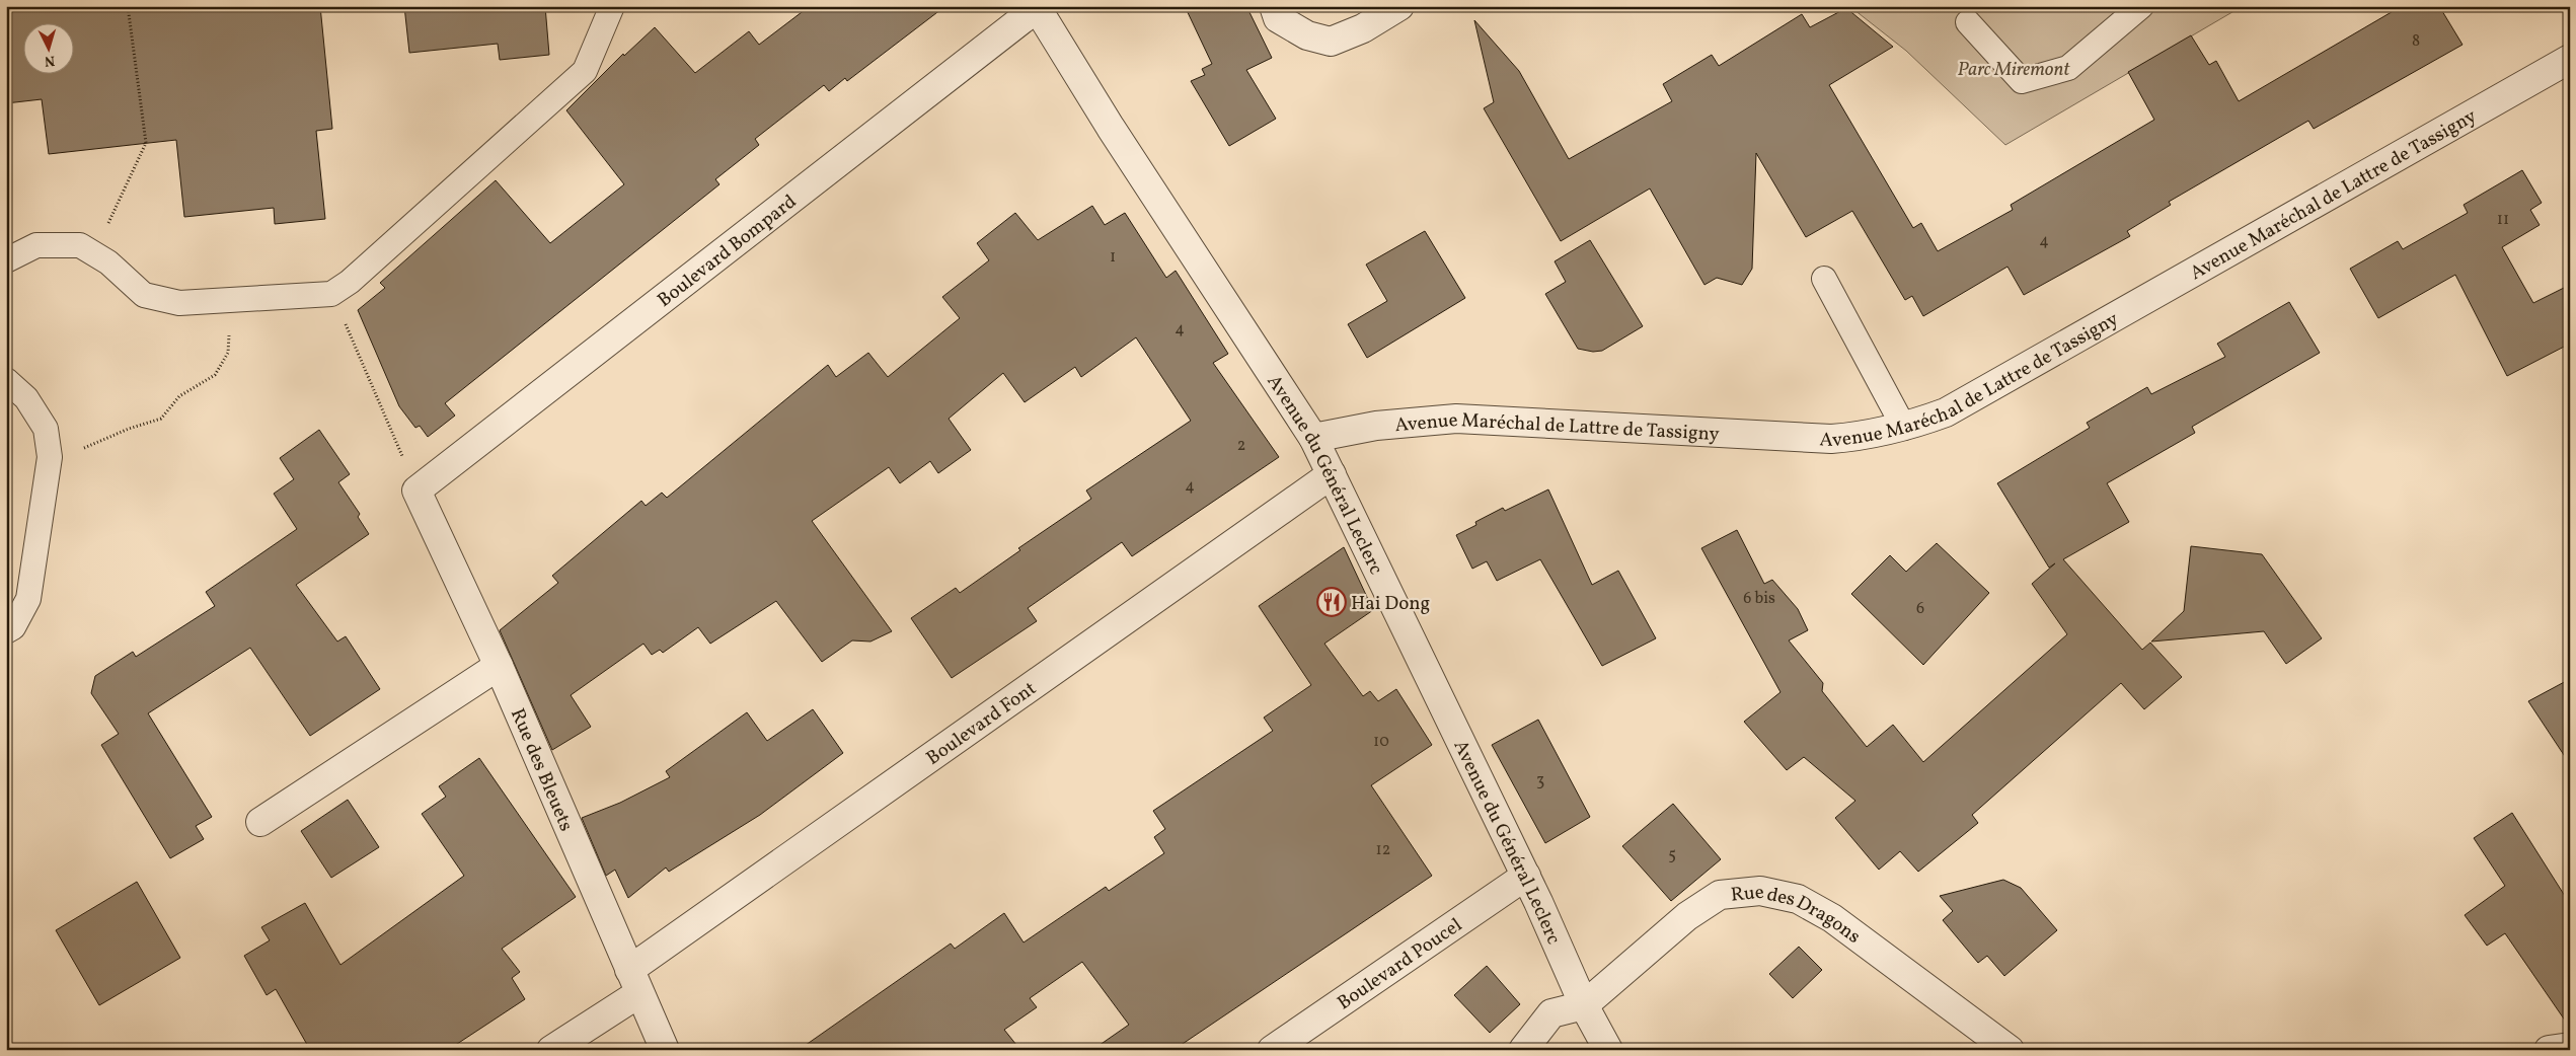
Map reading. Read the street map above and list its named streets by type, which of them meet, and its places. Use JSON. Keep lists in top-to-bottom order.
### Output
{
  "streets": {
    "street": [
      "Avenue Maréchal de Lattre de Tassigny",
      "Boulevard Bompard",
      "Avenue du Général Leclerc",
      "Boulevard Font",
      "Rue des Bleuets",
      "Rue des Dragons",
      "Boulevard Poucel"
    ]
  },
  "crossings": [
    ["Avenue Maréchal de Lattre de Tassigny", "Avenue du Général Leclerc"],
    ["Boulevard Bompard", "Avenue du Général Leclerc"],
    ["Boulevard Bompard", "Rue des Bleuets"],
    ["Avenue du Général Leclerc", "Boulevard Font"],
    ["Avenue du Général Leclerc", "Rue des Dragons"],
    ["Avenue du Général Leclerc", "Boulevard Poucel"],
    ["Boulevard Font", "Rue des Bleuets"]
  ],
  "parks": ["Parc Miremont"],
  "places": {
    "restaurant": ["Hai Dong"]
  },
  "house_numbers": [
    "8",
    "11",
    "4",
    "1",
    "4",
    "2",
    "4",
    "6 bis",
    "6",
    "10",
    "3",
    "12",
    "5"
  ],
  "north": "bottom"
}
